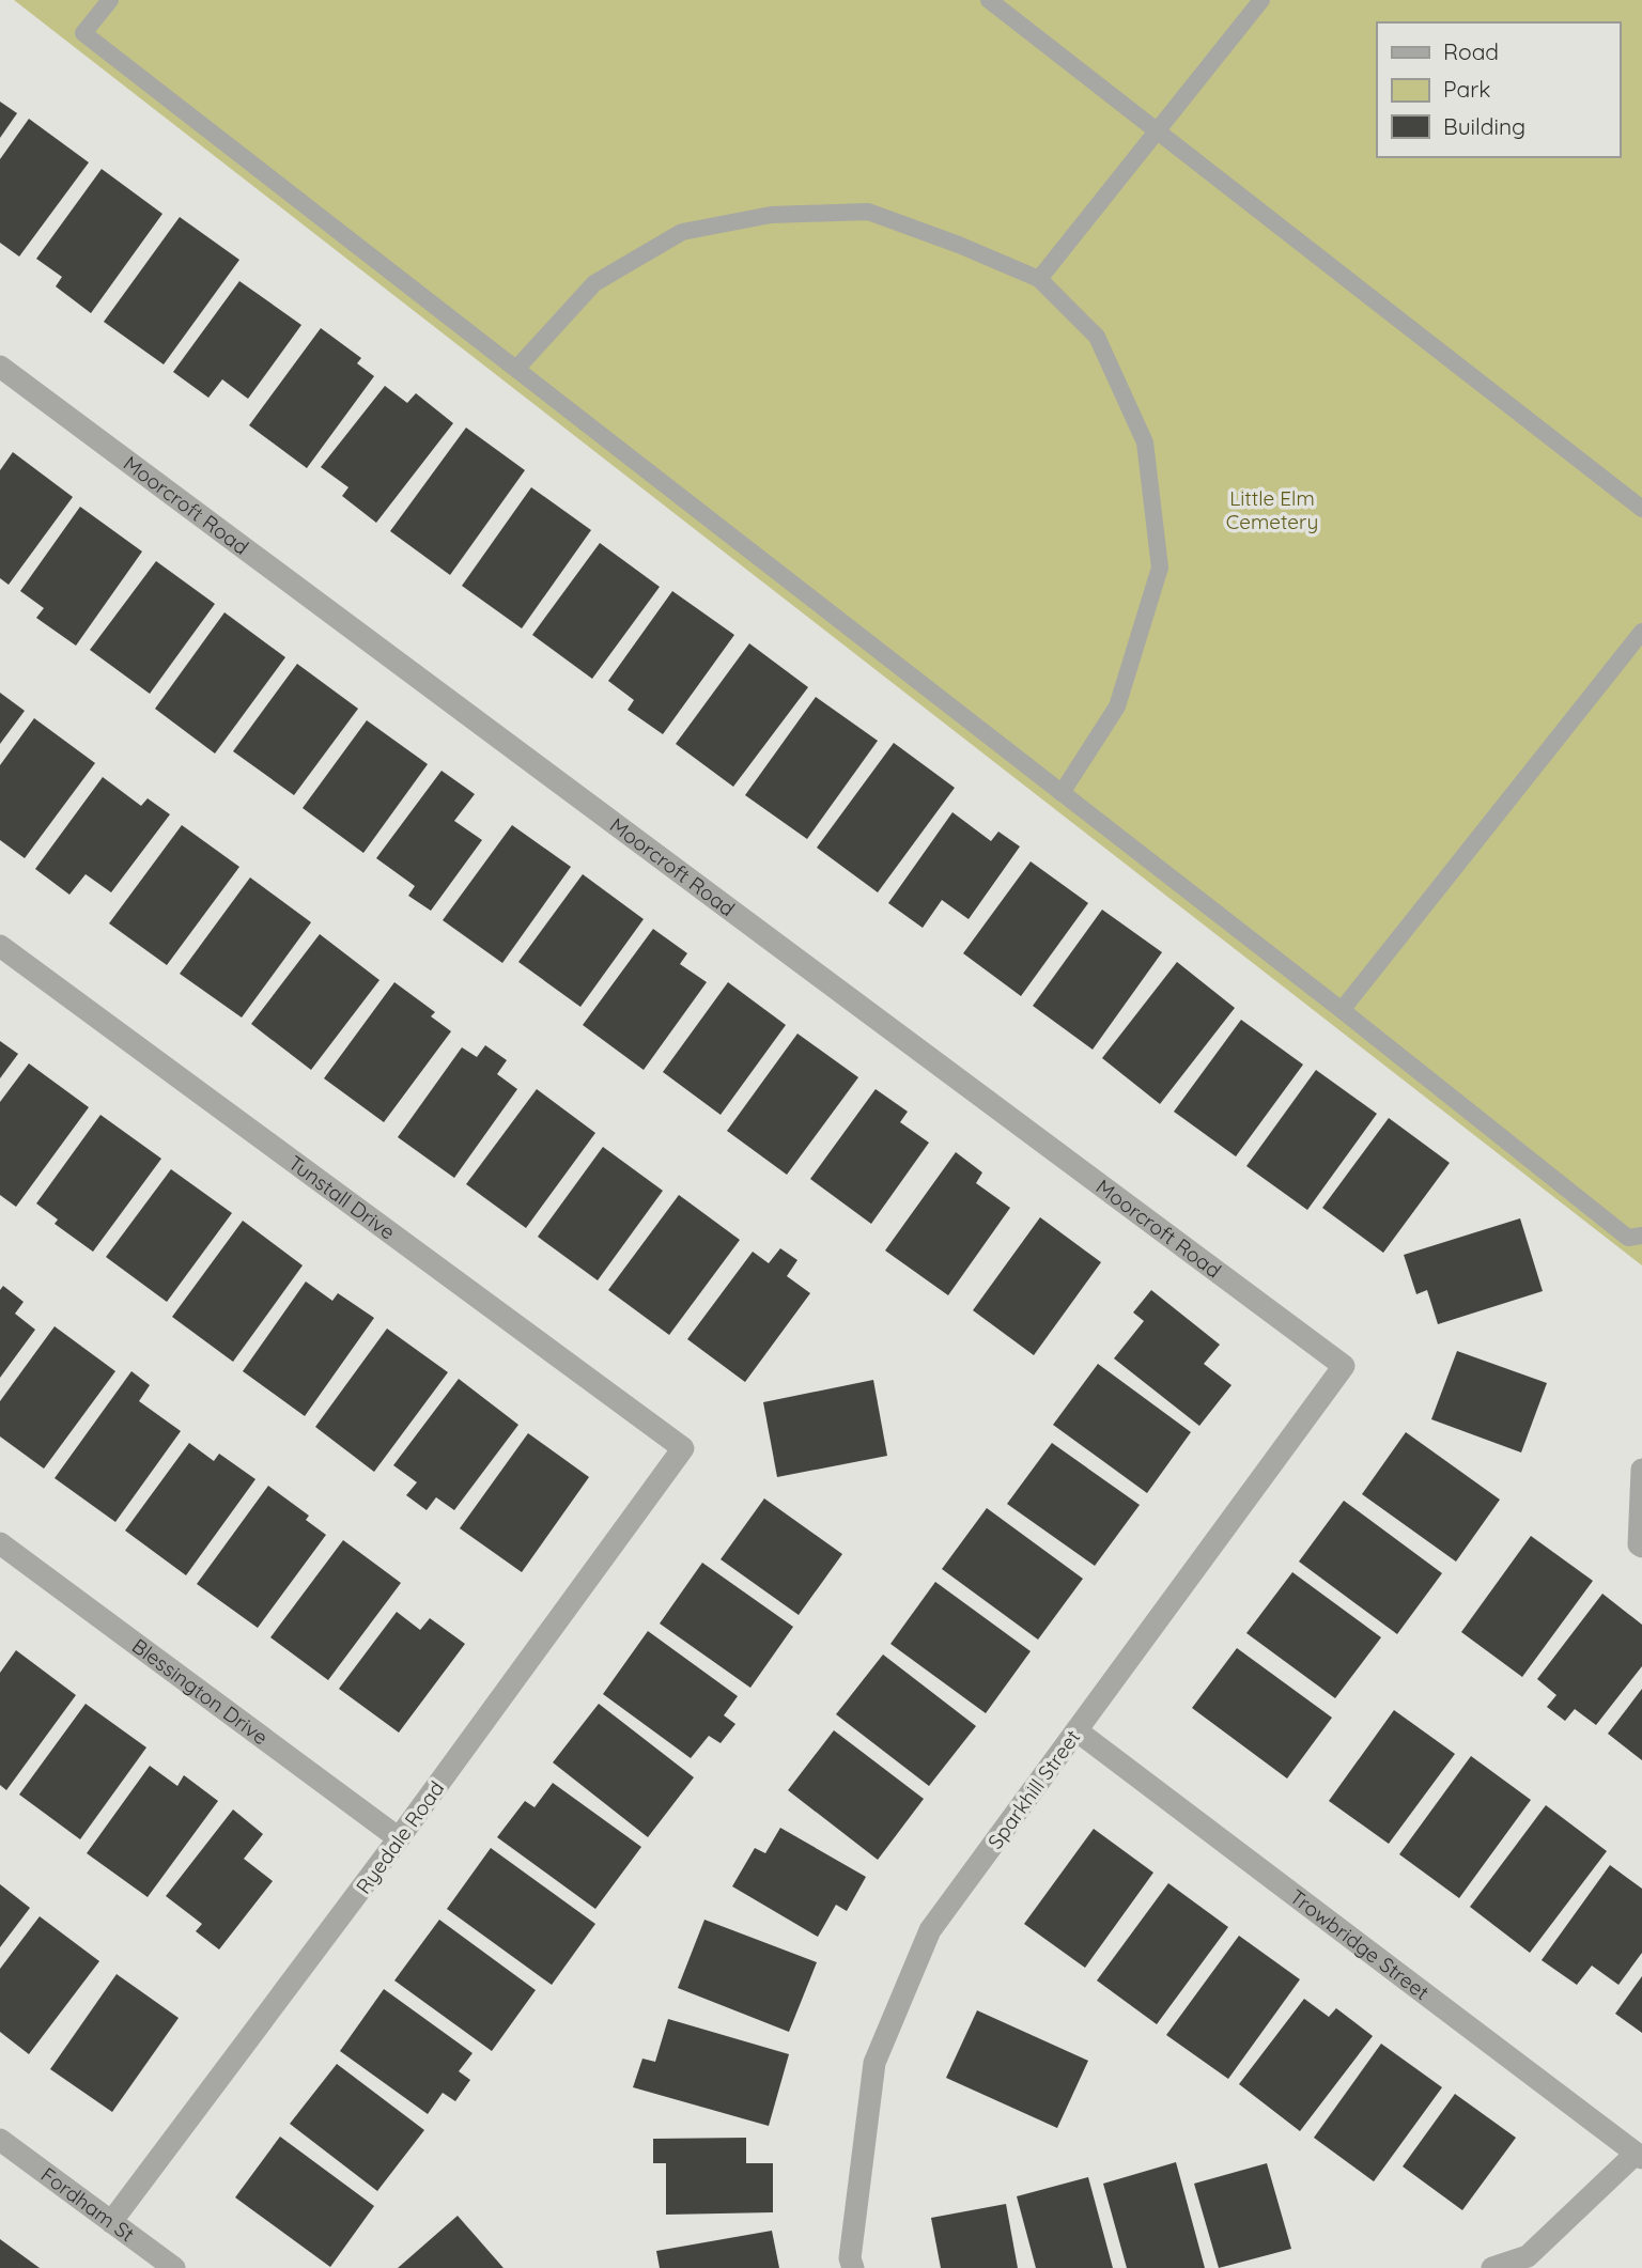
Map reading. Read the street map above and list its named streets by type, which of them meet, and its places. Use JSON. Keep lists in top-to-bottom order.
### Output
{
  "streets": {
    "street": [
      "Moorcroft Road",
      "Tunstall Drive",
      "Blessington Drive",
      "Sparkhill Street",
      "Ryedale Road",
      "Trowbridge Street",
      "Fordham St"
    ]
  },
  "crossings": [
    ["Moorcroft Road", "Sparkhill Street"],
    ["Tunstall Drive", "Ryedale Road"],
    ["Blessington Drive", "Ryedale Road"],
    ["Sparkhill Street", "Trowbridge Street"],
    ["Ryedale Road", "Fordham St"]
  ],
  "parks": ["Little Elm Cemetery"],
  "legend": ["Road", "Park", "Building"]
}
